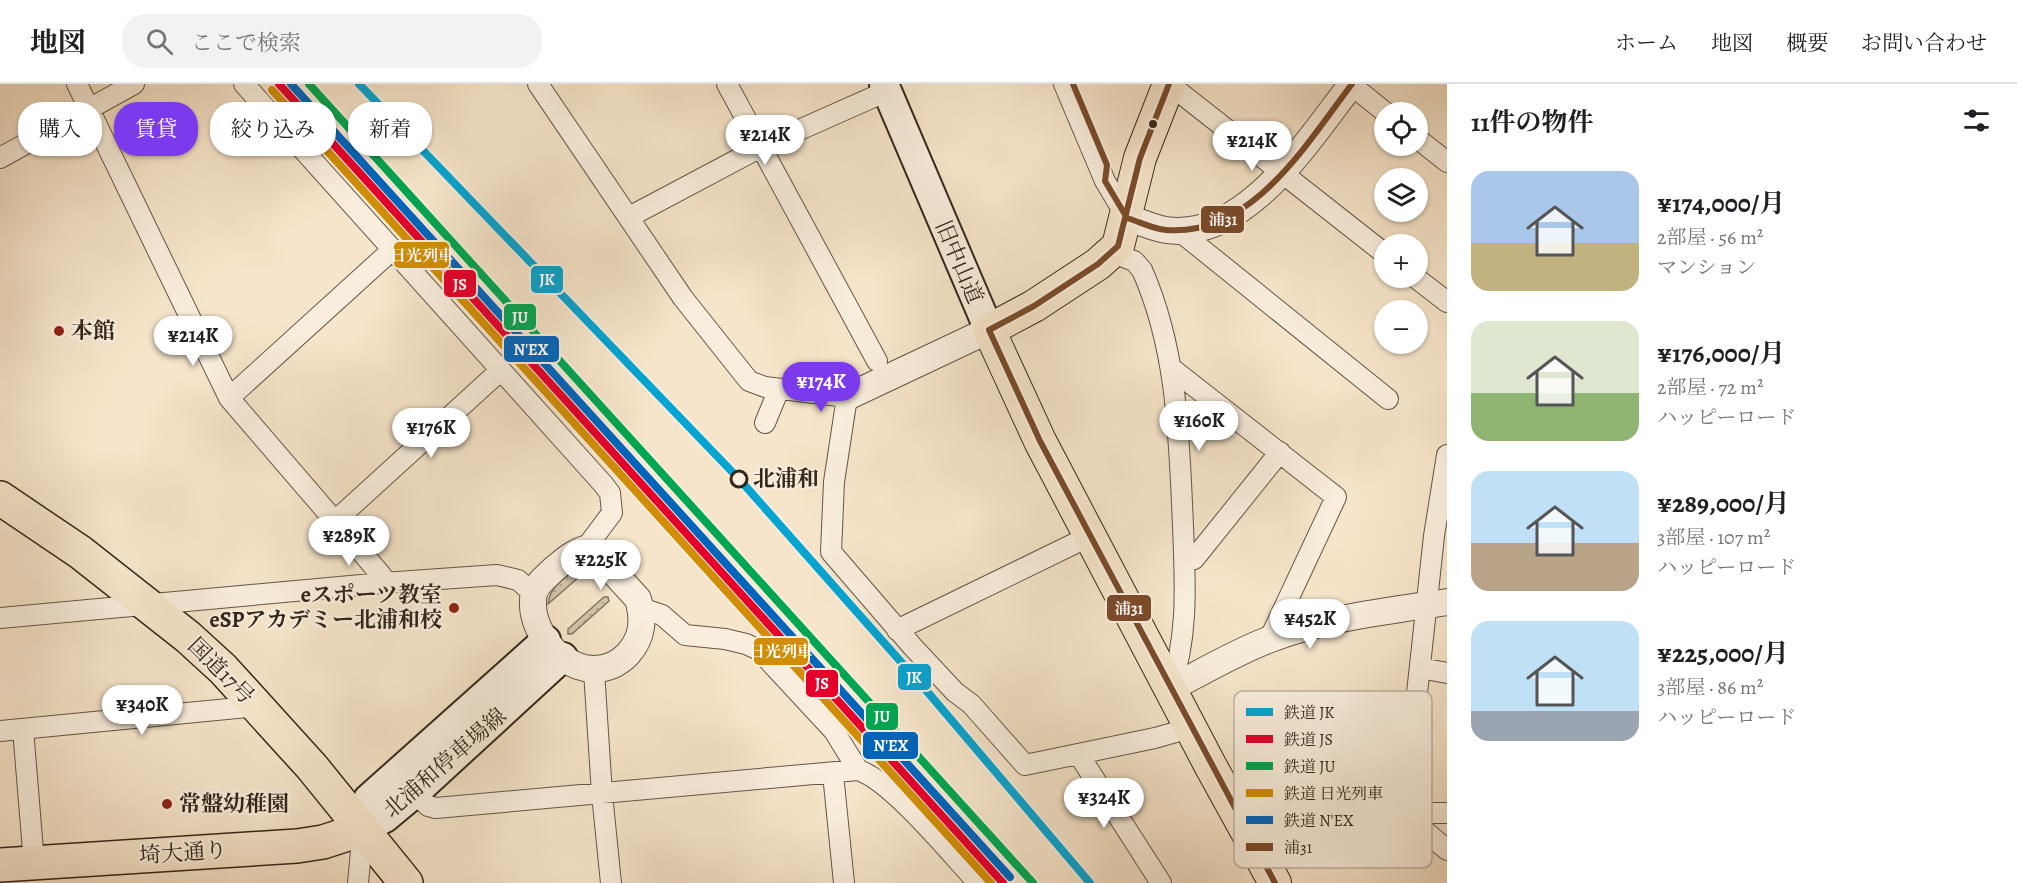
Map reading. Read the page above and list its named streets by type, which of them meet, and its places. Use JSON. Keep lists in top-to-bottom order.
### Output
{
  "streets": {
    "highway": ["国道17号", "埼大通り"],
    "main road": ["旧中山道", "北浦和停車場線"]
  },
  "crossings": [
    ["国道17号", "北浦和停車場線"],
    ["国道17号", "埼大通り"],
    ["北浦和停車場線", "埼大通り"]
  ],
  "places": [
    "本館",
    "北浦和",
    "eスポーツ教室 eSPアカデミー北浦和校",
    "常盤幼稚園"
  ],
  "lines": [
    "rail line JK",
    "rail line JS",
    "rail line JU",
    "rail line N'EX",
    "transit line 浦31",
    "rail line 日光列車"
  ],
  "legend": [
    "鉄道 JK",
    "鉄道 JS",
    "鉄道 JU",
    "鉄道 日光列車",
    "鉄道 N'EX",
    "浦31"
  ],
  "page": {
    "header": "地図",
    "search": "ここで検索",
    "nav": [
      "ホーム",
      "地図",
      "概要",
      "お問い合わせ"
    ],
    "heading": "11件の物件",
    "map_buttons": ["+", "−"],
    "chip": [
      "購入",
      "賃貸",
      "絞り込み",
      "新着"
    ],
    "price": [
      "¥214K",
      "¥214K",
      "¥214K",
      "¥174K",
      "¥160K",
      "¥176K",
      "¥289K",
      "¥225K",
      "¥452K",
      "¥340K",
      "¥324K"
    ],
    "list": [
      {
        "name": "¥174,000/月",
        "note": "2部屋 · 56 m² · マンション"
      },
      {
        "name": "¥176,000/月",
        "note": "2部屋 · 72 m² · ハッピーロード"
      },
      {
        "name": "¥289,000/月",
        "note": "3部屋 · 107 m² · ハッピーロード"
      },
      {
        "name": "¥225,000/月",
        "note": "3部屋 · 86 m² · ハッピーロード"
      }
    ]
  }
}
